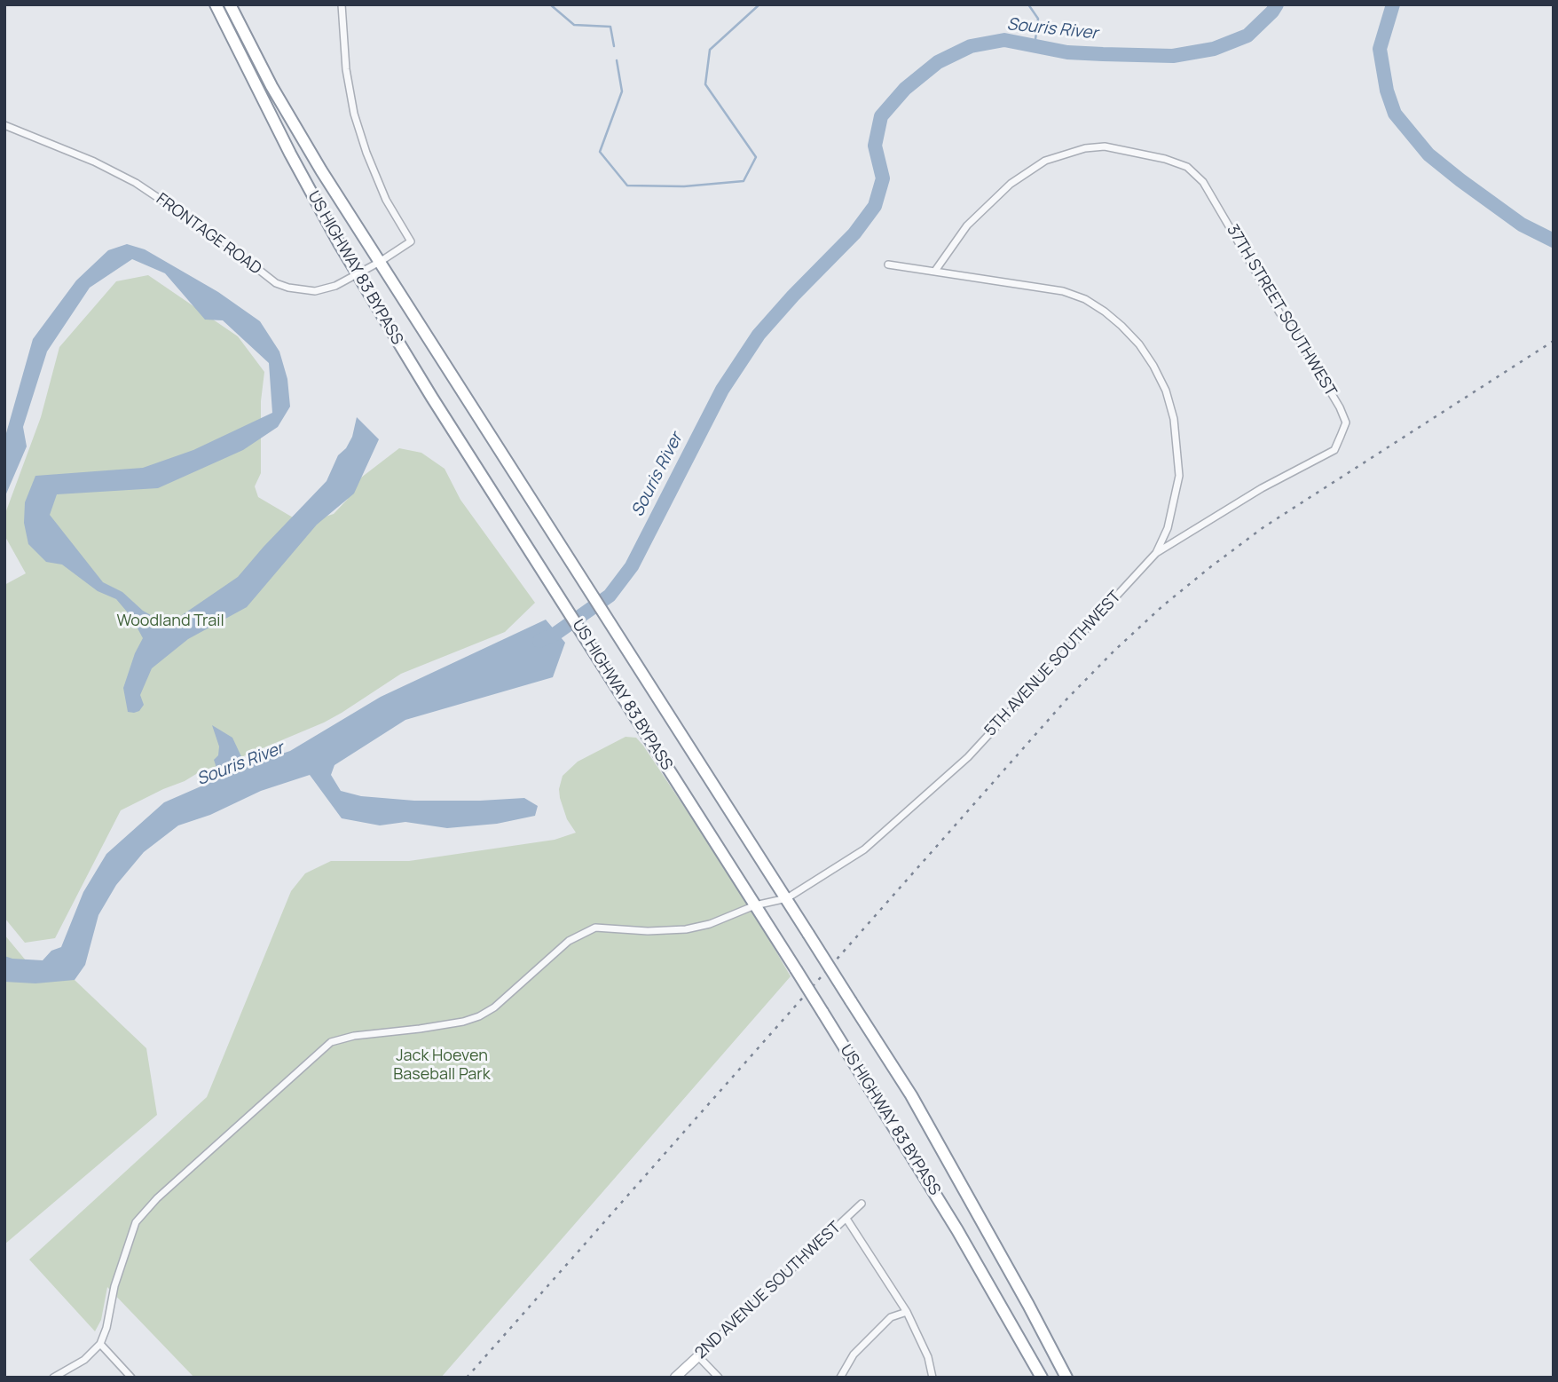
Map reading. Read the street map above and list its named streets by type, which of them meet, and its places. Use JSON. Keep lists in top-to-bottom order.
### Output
{
  "streets": {
    "highway": ["US HIGHWAY 83 BYPASS"],
    "street": [
      "FRONTAGE ROAD",
      "37TH STREET SOUTHWEST",
      "5TH AVENUE SOUTHWEST",
      "2ND AVENUE SOUTHWEST"
    ]
  },
  "crossings": [
    ["FRONTAGE ROAD", "US HIGHWAY 83 BYPASS"],
    ["US HIGHWAY 83 BYPASS", "5TH AVENUE SOUTHWEST"],
    ["37TH STREET SOUTHWEST", "5TH AVENUE SOUTHWEST"]
  ],
  "water": ["Souris River"],
  "parks": ["Woodland Trail", "Jack Hoeven Baseball Park"]
}
